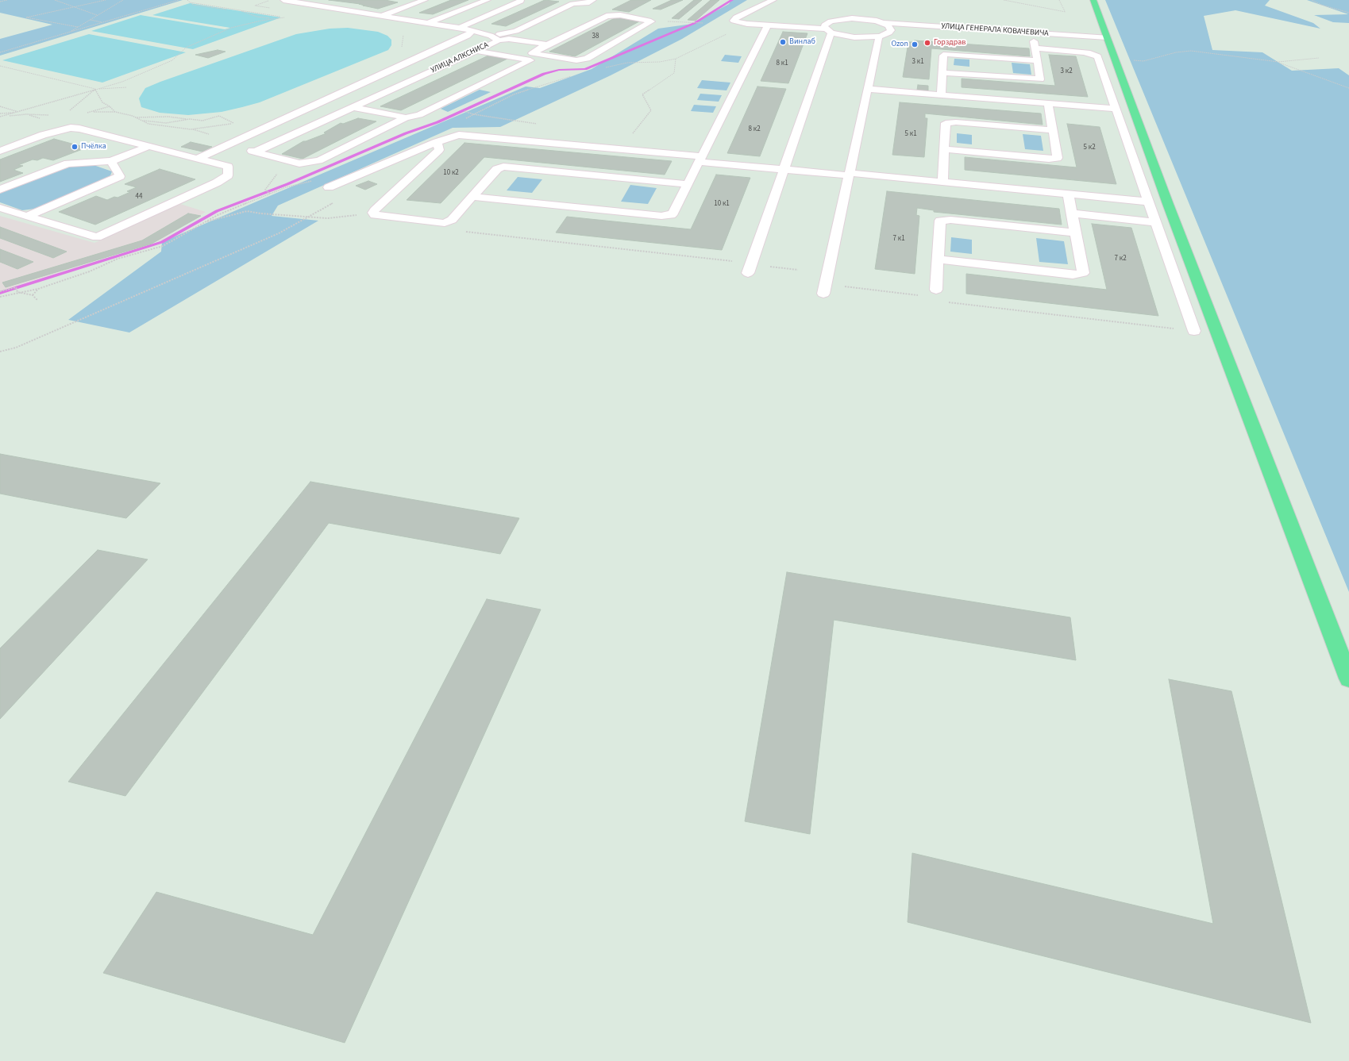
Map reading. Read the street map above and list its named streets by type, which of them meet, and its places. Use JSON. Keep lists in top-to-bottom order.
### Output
{
  "streets": {
    "street": ["УЛИЦА ГЕНЕРАЛА КОВАЧЕВИЧА", "УЛИЦА АЛКСНИСА"]
  },
  "places": [
    "Винлаб",
    "Горздрав",
    "Ozon",
    "Пчёлка"
  ],
  "house_numbers": [
    "38",
    "3 к1",
    "8 к1",
    "3 к2",
    "8 к2",
    "5 к1",
    "5 к2",
    "10 к2",
    "44",
    "10 к1",
    "7 к1",
    "7 к2"
  ]
}
